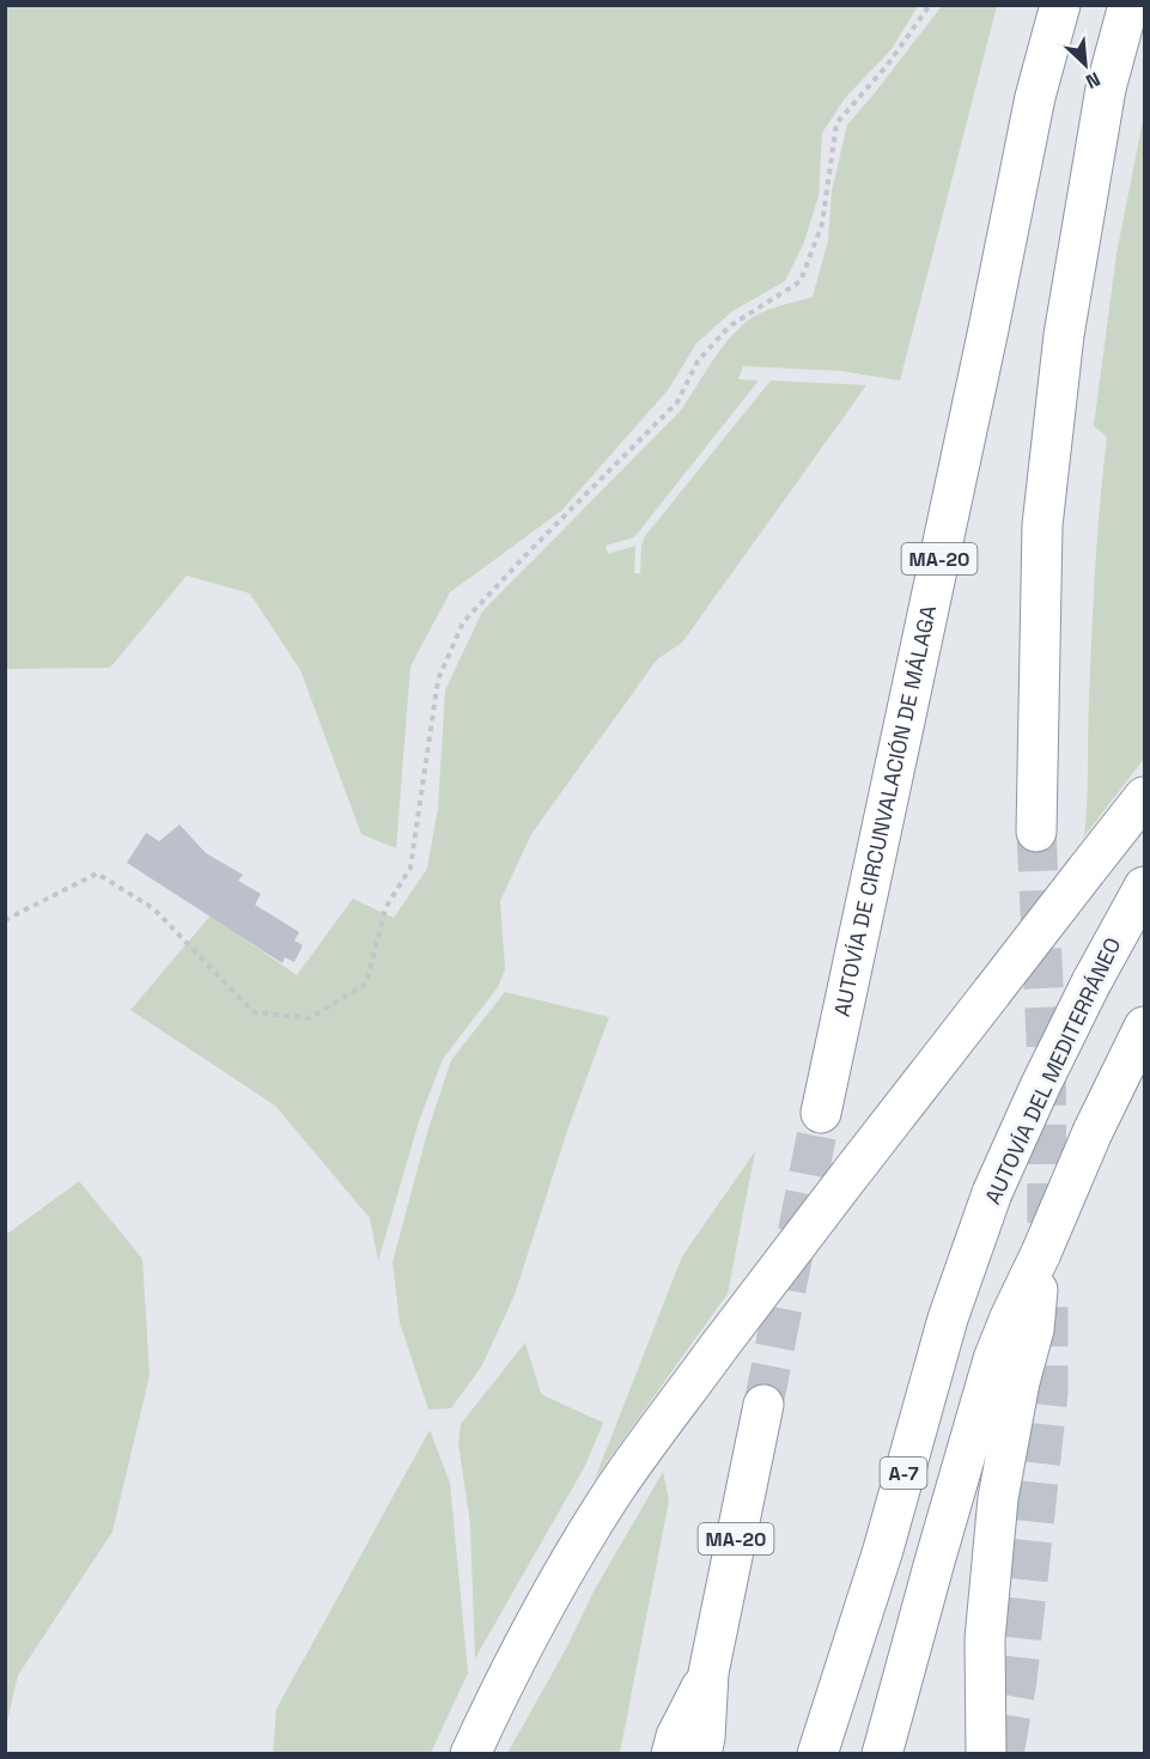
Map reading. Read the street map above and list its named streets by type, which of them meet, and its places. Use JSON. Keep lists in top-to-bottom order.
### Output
{
  "streets": {
    "highway": [
      "MA-20",
      "AUTOVÍA DE CIRCUNVALACIÓN DE MÁLAGA",
      "AUTOVÍA DEL MEDITERRÁNEO",
      "A-7"
    ]
  },
  "north": "bottom right"
}
